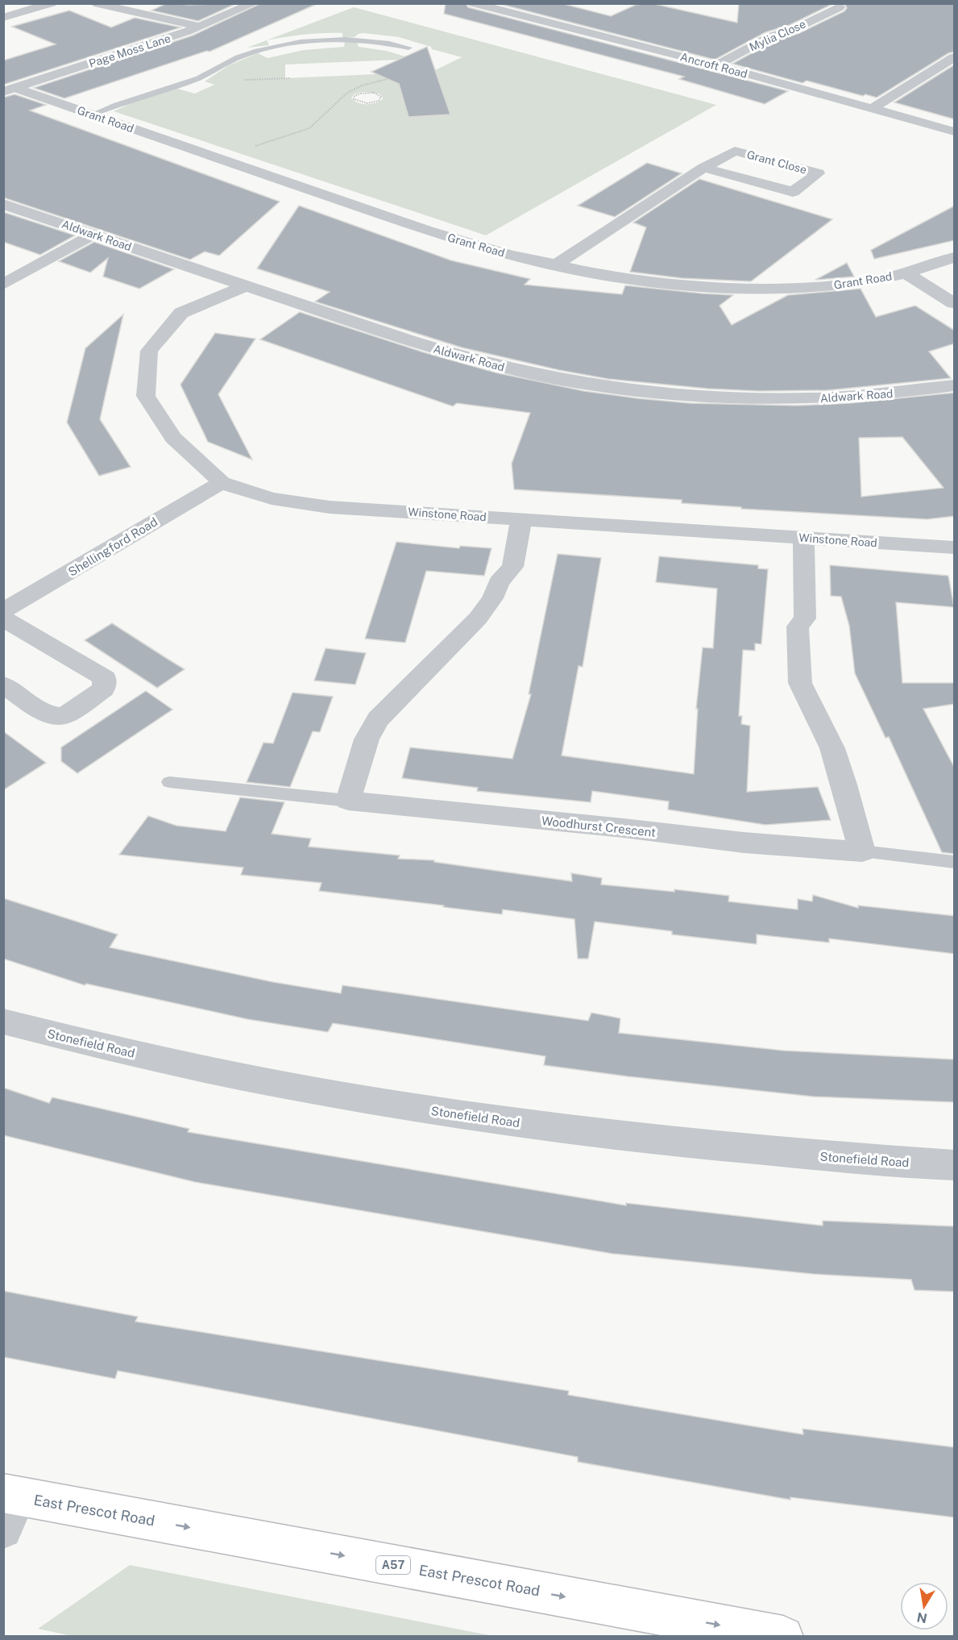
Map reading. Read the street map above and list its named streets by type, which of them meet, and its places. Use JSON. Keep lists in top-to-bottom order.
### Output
{
  "streets": {
    "highway": ["East Prescot Road", "A57"],
    "street": [
      "Mylia Close",
      "Page Moss Lane",
      "Ancroft Road",
      "Grant Road",
      "Grant Close",
      "Aldwark Road",
      "Winstone Road",
      "Shellingford Road",
      "Woodhurst Crescent",
      "Stonefield Road"
    ]
  },
  "crossings": [
    ["Mylia Close", "Ancroft Road"],
    ["Page Moss Lane", "Grant Road"],
    ["Grant Road", "Grant Close"],
    ["Aldwark Road", "Winstone Road"],
    ["Winstone Road", "Shellingford Road"]
  ],
  "one_way": ["East Prescot Road"],
  "north": "bottom"
}
